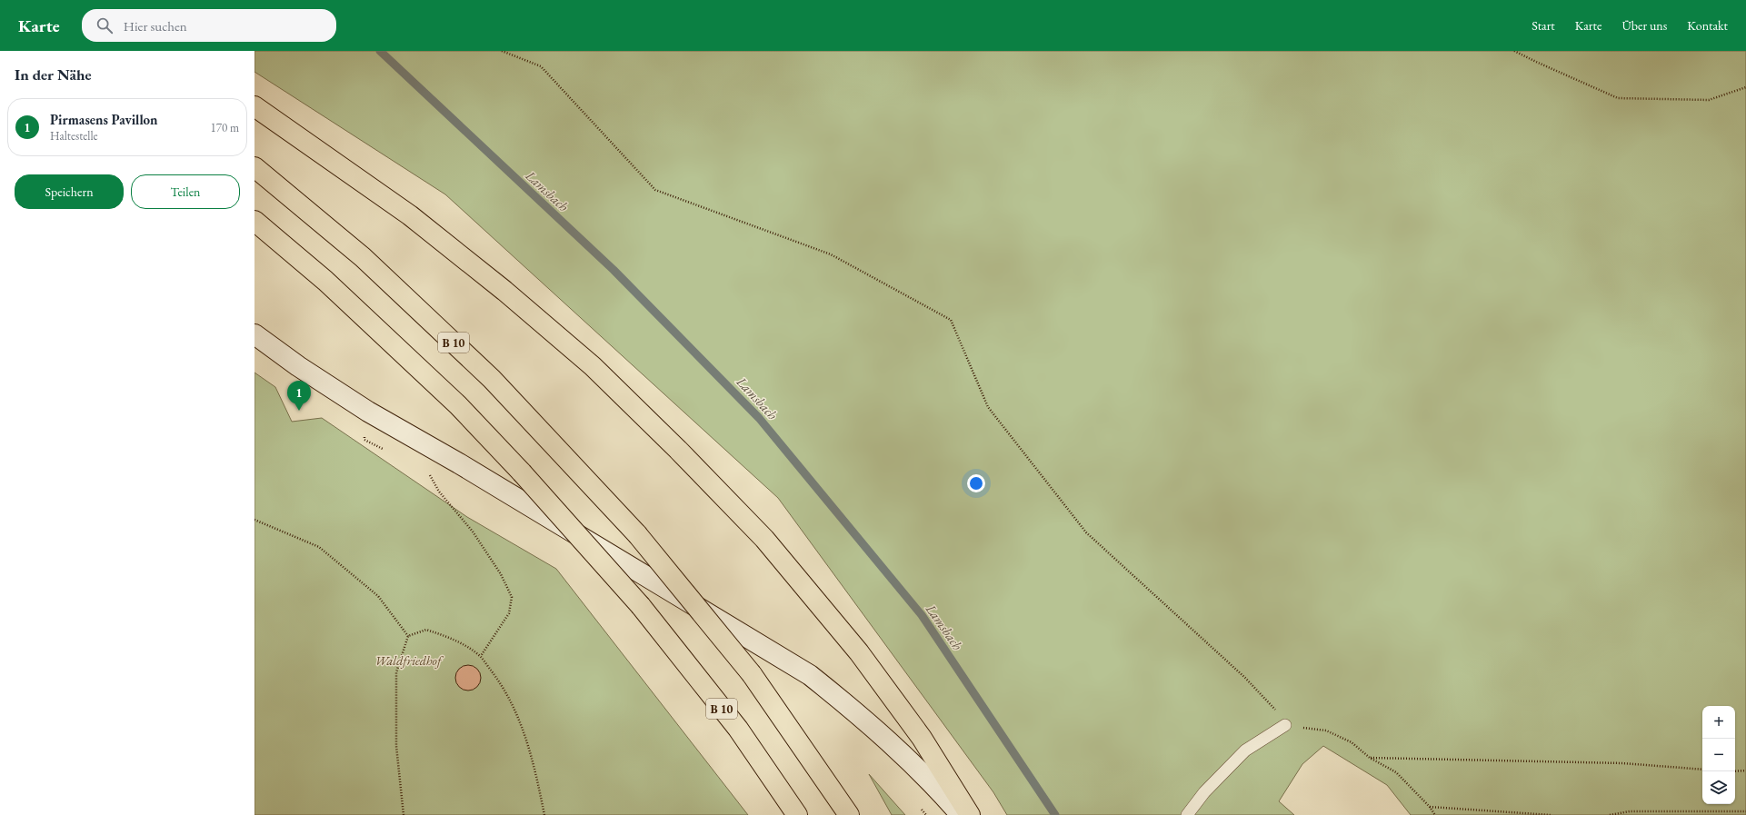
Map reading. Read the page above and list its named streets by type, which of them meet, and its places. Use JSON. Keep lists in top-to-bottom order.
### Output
{
  "streets": {
    "highway": ["B 10"]
  },
  "water": ["Lamsbach"],
  "parks": ["Waldfriedhof"],
  "page": {
    "header": "Karte",
    "search": "Hier suchen",
    "nav": [
      "Start",
      "Karte",
      "Über uns",
      "Kontakt"
    ],
    "heading": "In der Nähe",
    "list": [
      {
        "mark": "1",
        "name": "Pirmasens Pavillon",
        "note": "Haltestelle",
        "value": "170 m"
      }
    ],
    "buttons": ["Speichern", "Teilen"],
    "pins": "1",
    "map_buttons": ["+", "−"]
  }
}
